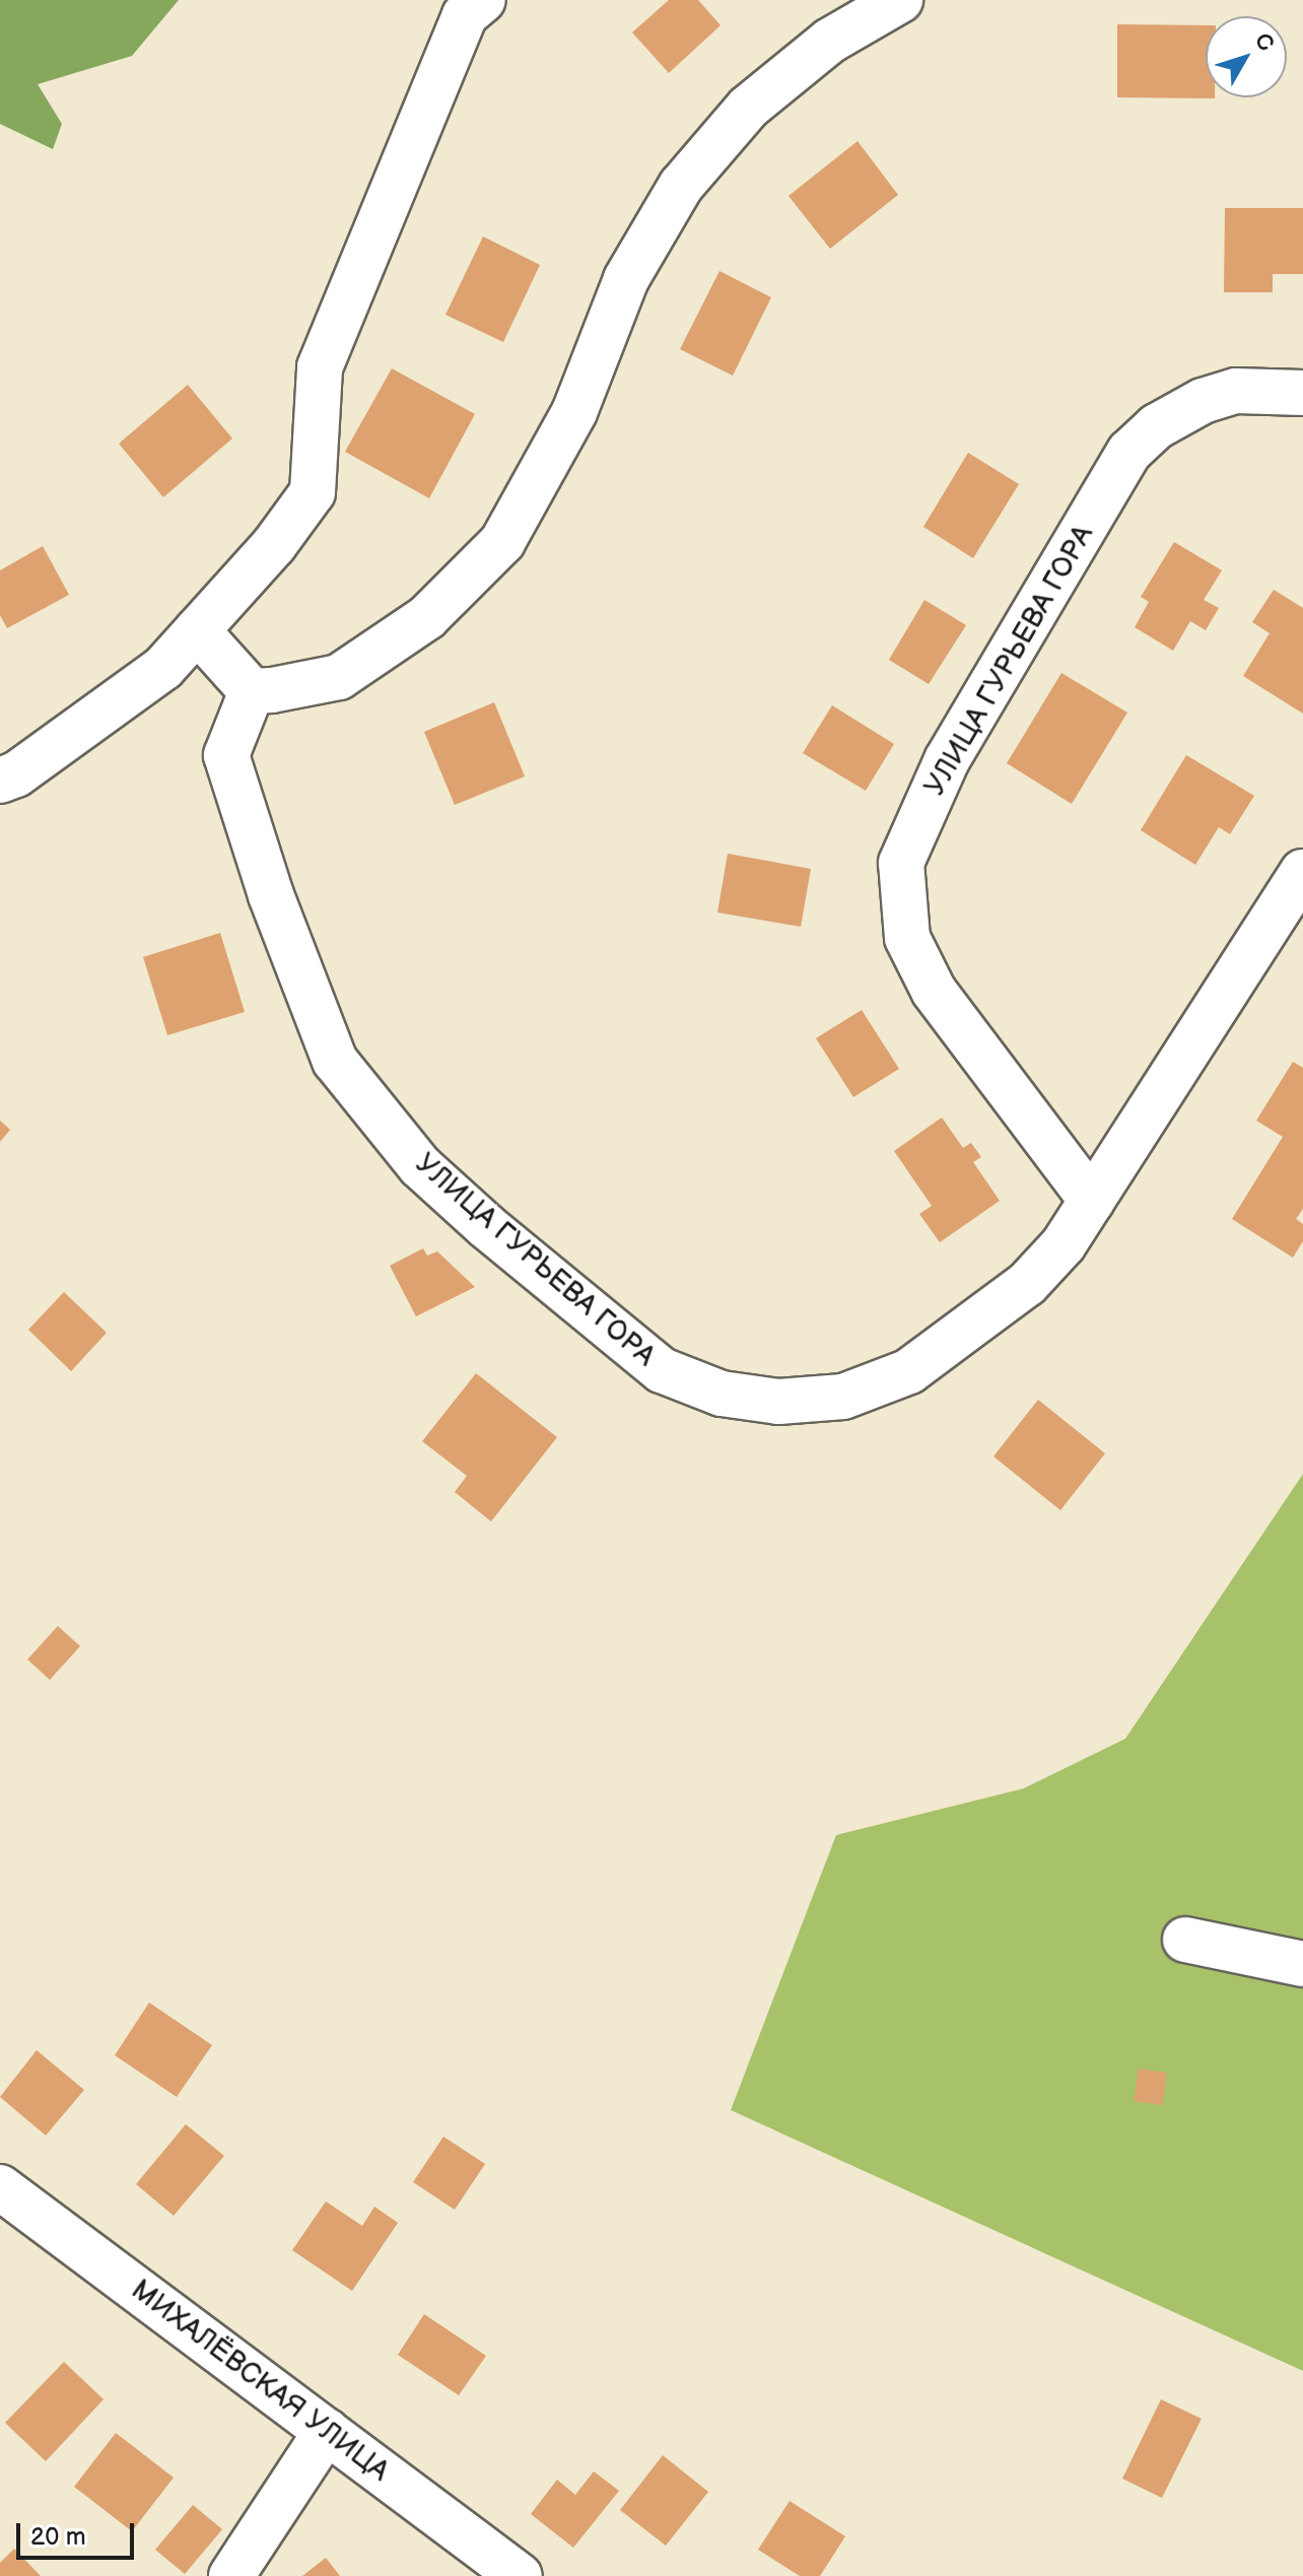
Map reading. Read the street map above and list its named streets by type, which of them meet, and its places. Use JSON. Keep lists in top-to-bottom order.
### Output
{
  "streets": {
    "street": ["УЛИЦА ГУРЬЕВА ГОРА", "МИХАЛЁВСКАЯ УЛИЦА"]
  },
  "scale_bar": "20 m",
  "north": "top right"
}
